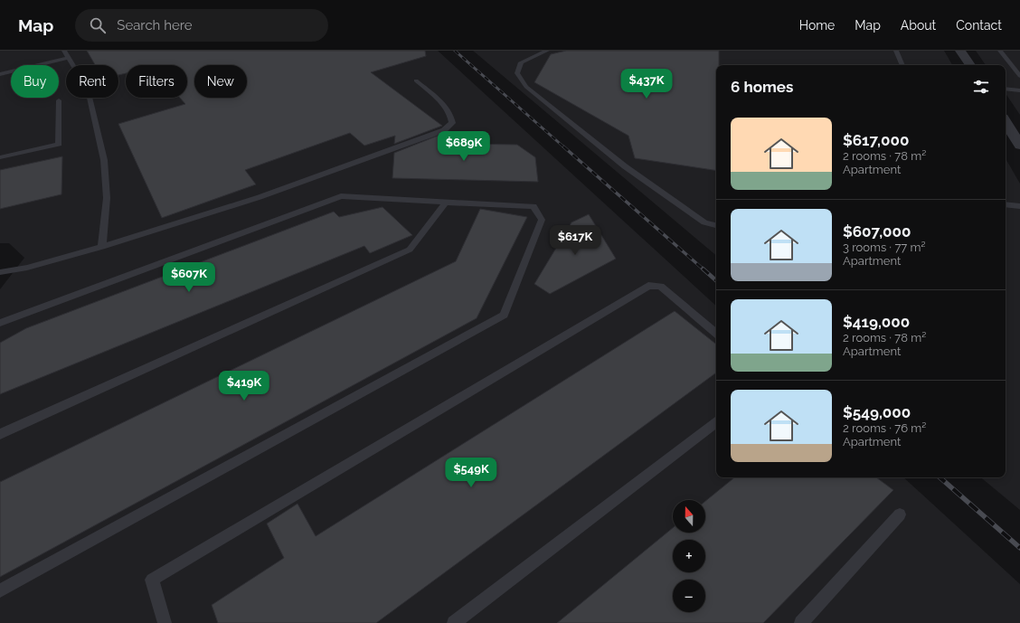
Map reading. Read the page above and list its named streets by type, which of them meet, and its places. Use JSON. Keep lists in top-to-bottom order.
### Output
{
  "north": "top",
  "page": {
    "header": "Map",
    "search": "Search here",
    "nav": [
      "Home",
      "Map",
      "About",
      "Contact"
    ],
    "chip": [
      "Buy",
      "Rent",
      "Filters",
      "New"
    ],
    "heading": "6 homes",
    "price": [
      "$437K",
      "$689K",
      "$617K",
      "$607K",
      "$419K",
      "$549K"
    ],
    "list": [
      {
        "name": "$617,000",
        "note": "2 rooms · 78 m² · Apartment"
      },
      {
        "name": "$607,000",
        "note": "3 rooms · 77 m² · Apartment"
      },
      {
        "name": "$419,000",
        "note": "2 rooms · 78 m² · Apartment"
      },
      {
        "name": "$549,000",
        "note": "2 rooms · 76 m² · Apartment"
      }
    ],
    "map_buttons": ["+", "−"]
  }
}
